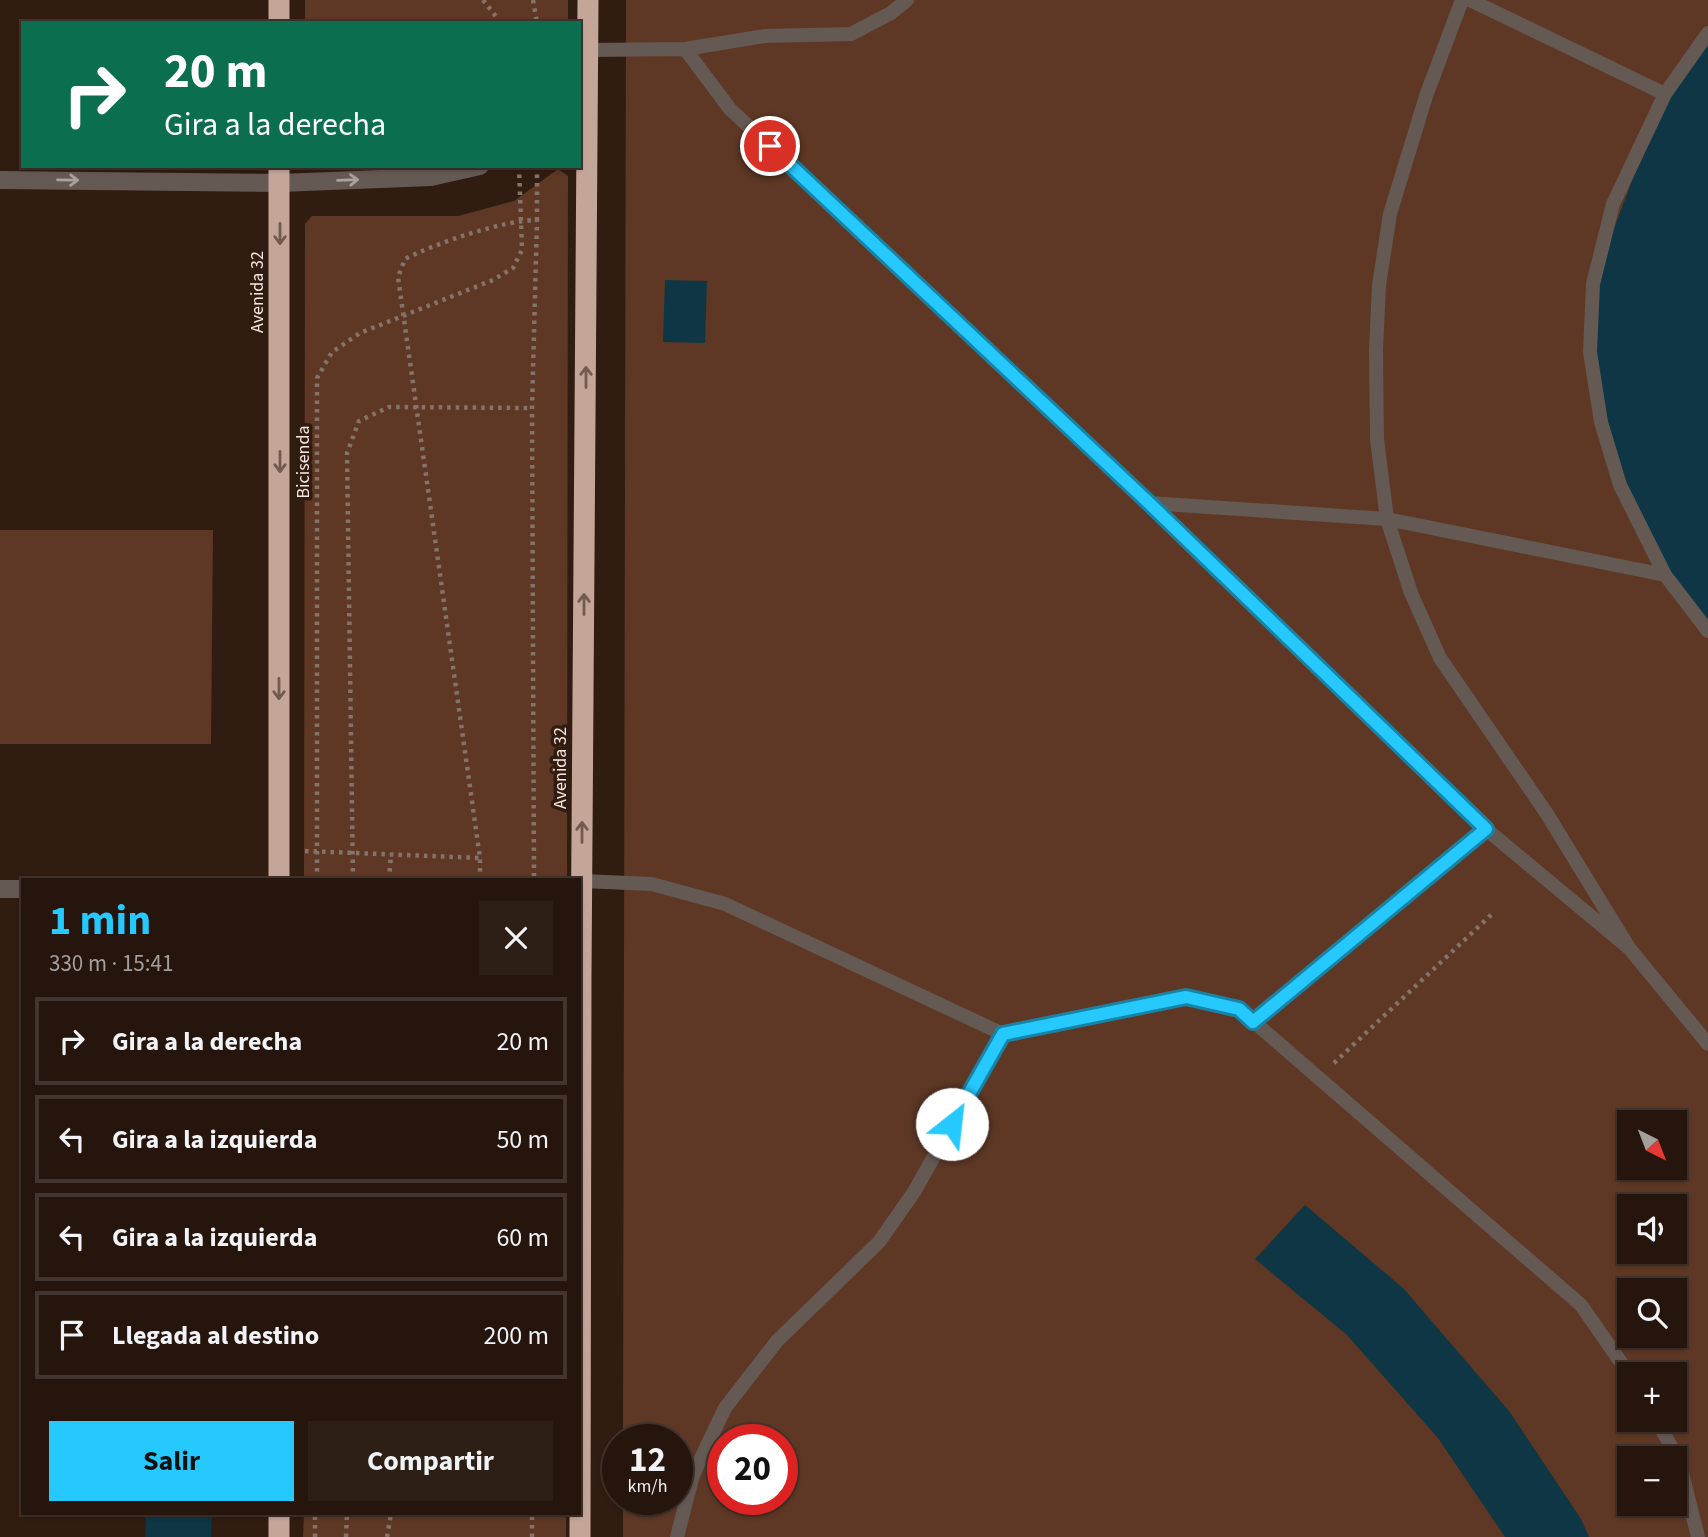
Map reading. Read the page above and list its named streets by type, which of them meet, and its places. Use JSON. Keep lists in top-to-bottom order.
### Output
{
  "streets": {
    "highway": ["Avenida 32"],
    "path": ["Bicisenda"]
  },
  "north": "bottom right",
  "page": {
    "turn": ["20 m", "Gira a la derecha"],
    "heading": ["1 min", "330 m · 15:41"],
    "list": [
      {
        "name": "Gira a la derecha",
        "value": "20 m"
      },
      {
        "name": "Gira a la izquierda",
        "value": "50 m"
      },
      {
        "name": "Gira a la izquierda",
        "value": "60 m"
      },
      {
        "name": "Llegada al destino",
        "value": "200 m"
      }
    ],
    "map_buttons": ["+", "−"],
    "buttons": ["Salir", "Compartir"],
    "speed": "12 km/h",
    "limit": "20"
  }
}
